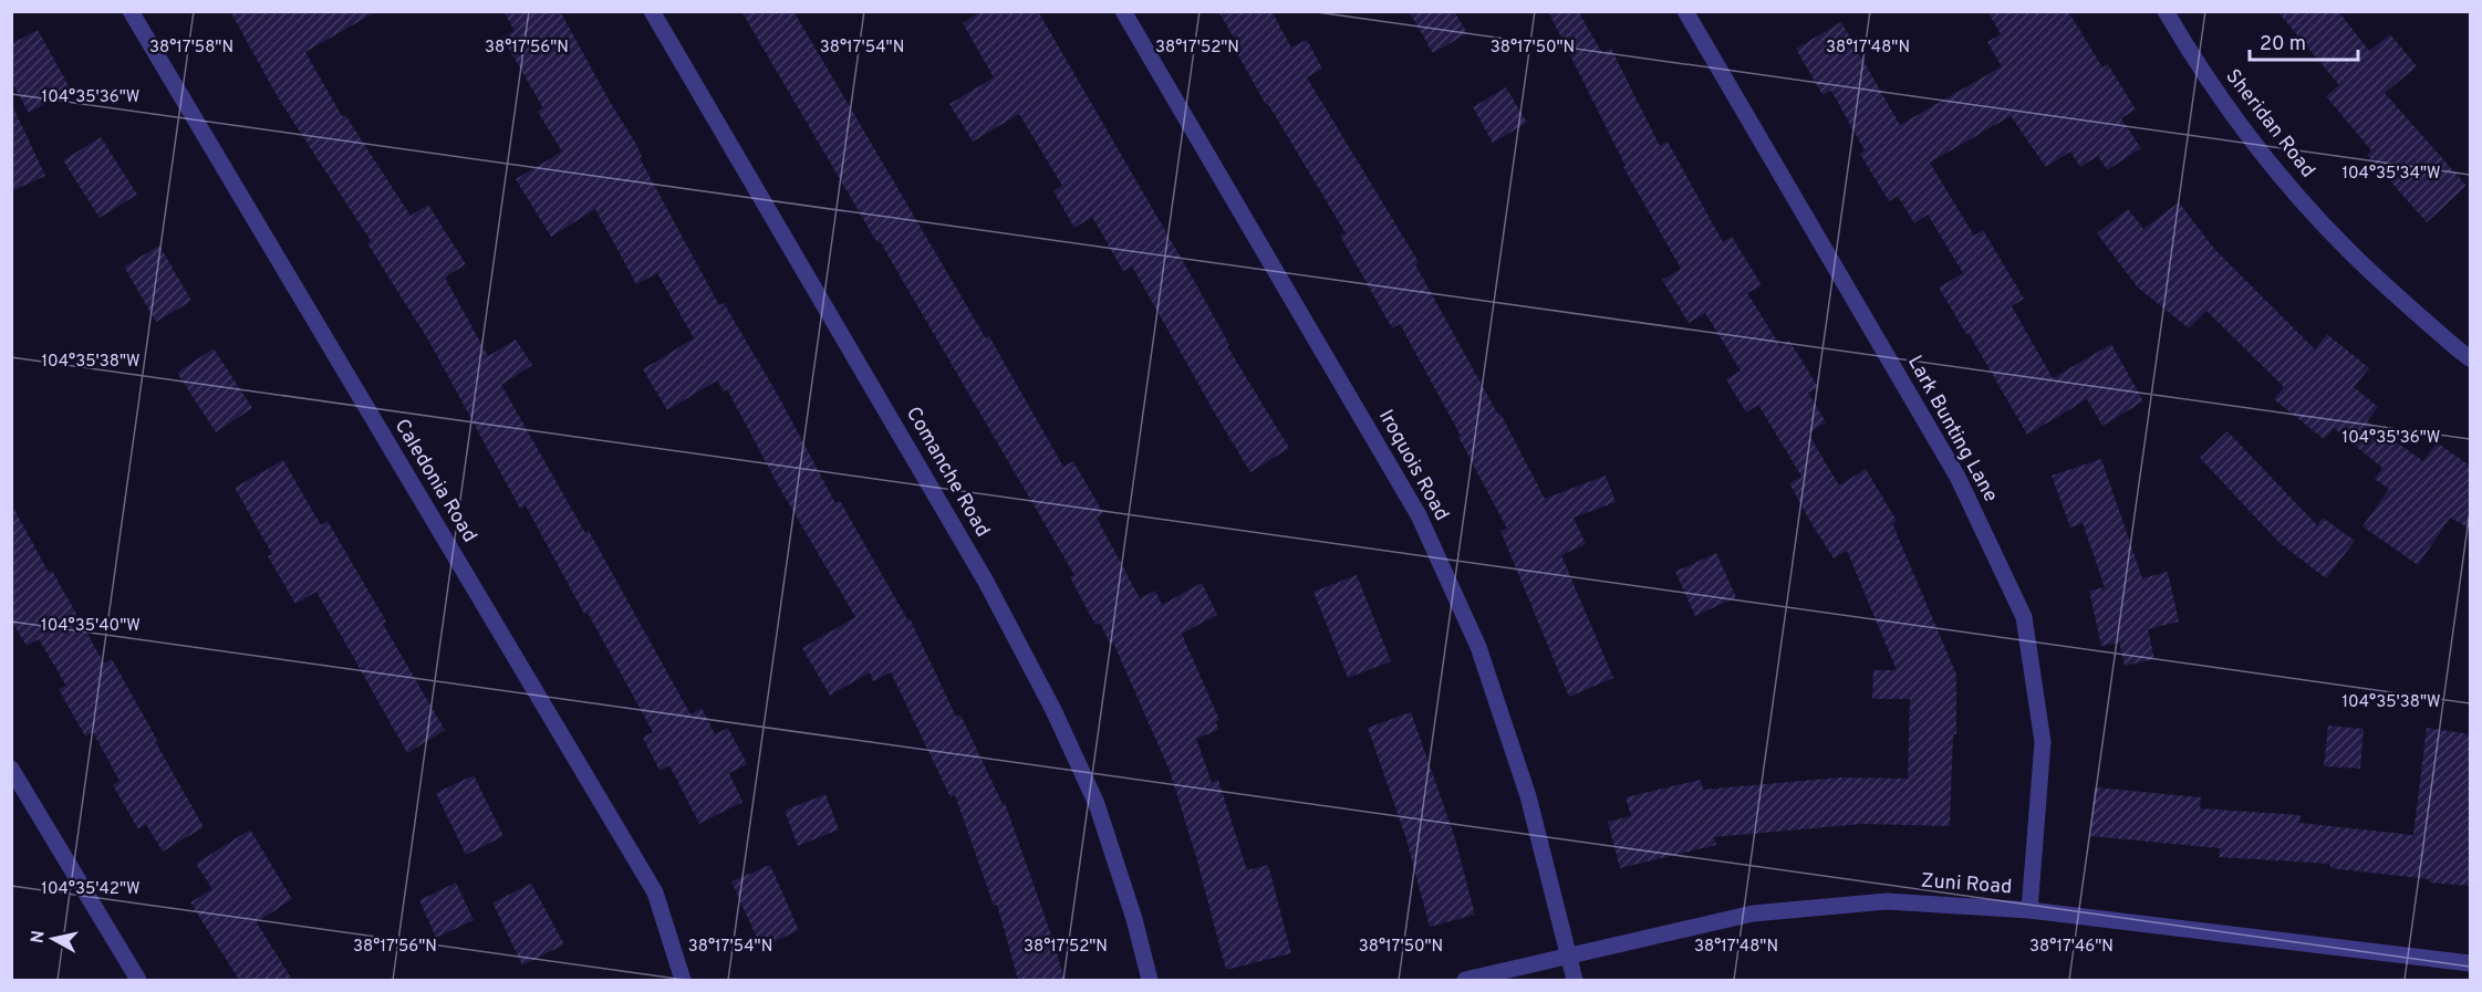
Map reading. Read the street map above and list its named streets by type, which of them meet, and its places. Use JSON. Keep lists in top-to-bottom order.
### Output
{
  "streets": {
    "street": [
      "Sheridan Road",
      "Lark Bunting Lane",
      "Iroquois Road",
      "Comanche Road",
      "Caledonia Road",
      "Zuni Road"
    ]
  },
  "crossings": [
    ["Lark Bunting Lane", "Zuni Road"],
    ["Iroquois Road", "Zuni Road"]
  ],
  "scale_bar": "20 m",
  "north": "left",
  "coordinates": [
    "38°17'58\"N",
    "38°17'56\"N",
    "38°17'54\"N",
    "38°17'52\"N",
    "38°17'50\"N",
    "38°17'48\"N",
    "104°35'36\"W",
    "104°35'34\"W",
    "104°35'38\"W",
    "104°35'40\"W",
    "104°35'42\"W",
    "38°17'46\"N"
  ]
}
